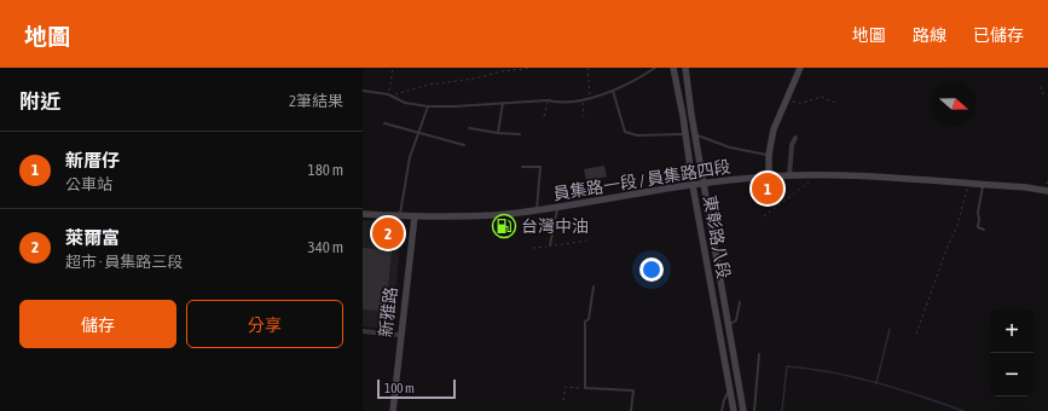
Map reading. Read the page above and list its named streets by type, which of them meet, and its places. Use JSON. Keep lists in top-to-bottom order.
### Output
{
  "streets": {
    "street": ["員集路一段 / 員集路四段", "東彰路八段", "新雅路"]
  },
  "crossings": [
    ["員集路一段 / 員集路四段", "東彰路八段"],
    ["員集路一段 / 員集路四段", "新雅路"]
  ],
  "places": {
    "fuel station": ["台灣中油"]
  },
  "scale_bar": "100 m",
  "north": "right",
  "page": {
    "header": "地圖",
    "nav": ["地圖", "路線", "已儲存"],
    "heading": ["附近", "2筆結果"],
    "list": [
      {
        "mark": "1",
        "name": "新厝仔",
        "note": "公車站",
        "value": "180 m"
      },
      {
        "mark": "2",
        "name": "萊爾富",
        "note": "超市 · 員集路三段",
        "value": "340 m"
      }
    ],
    "pins": ["1", "2"],
    "buttons": ["儲存", "分享"],
    "map_buttons": ["+", "−"],
    "scale": "100 m"
  }
}
